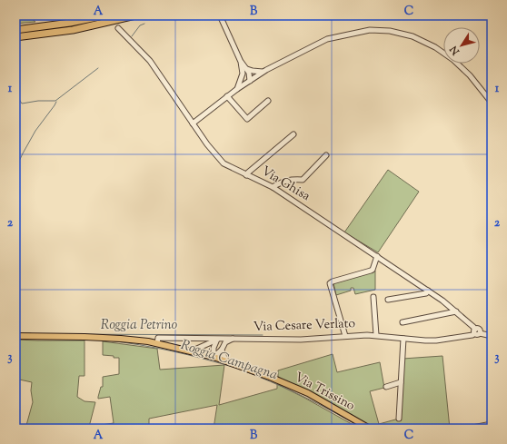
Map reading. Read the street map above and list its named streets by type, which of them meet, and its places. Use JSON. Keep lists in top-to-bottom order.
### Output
{
  "streets": {
    "main road": ["Via Cesare Verlato", "Via Trissino"],
    "street": ["Via Ghisa"]
  },
  "crossings": [
    ["Via Ghisa", "Via Cesare Verlato"],
    ["Via Cesare Verlato", "Via Trissino"]
  ],
  "water": ["Roggia Petrino", "Roggia Campagna"],
  "north": "bottom left",
  "grid": {
    "columns": ["A", "B", "C"],
    "rows": ["1", "2", "3"]
  }
}
